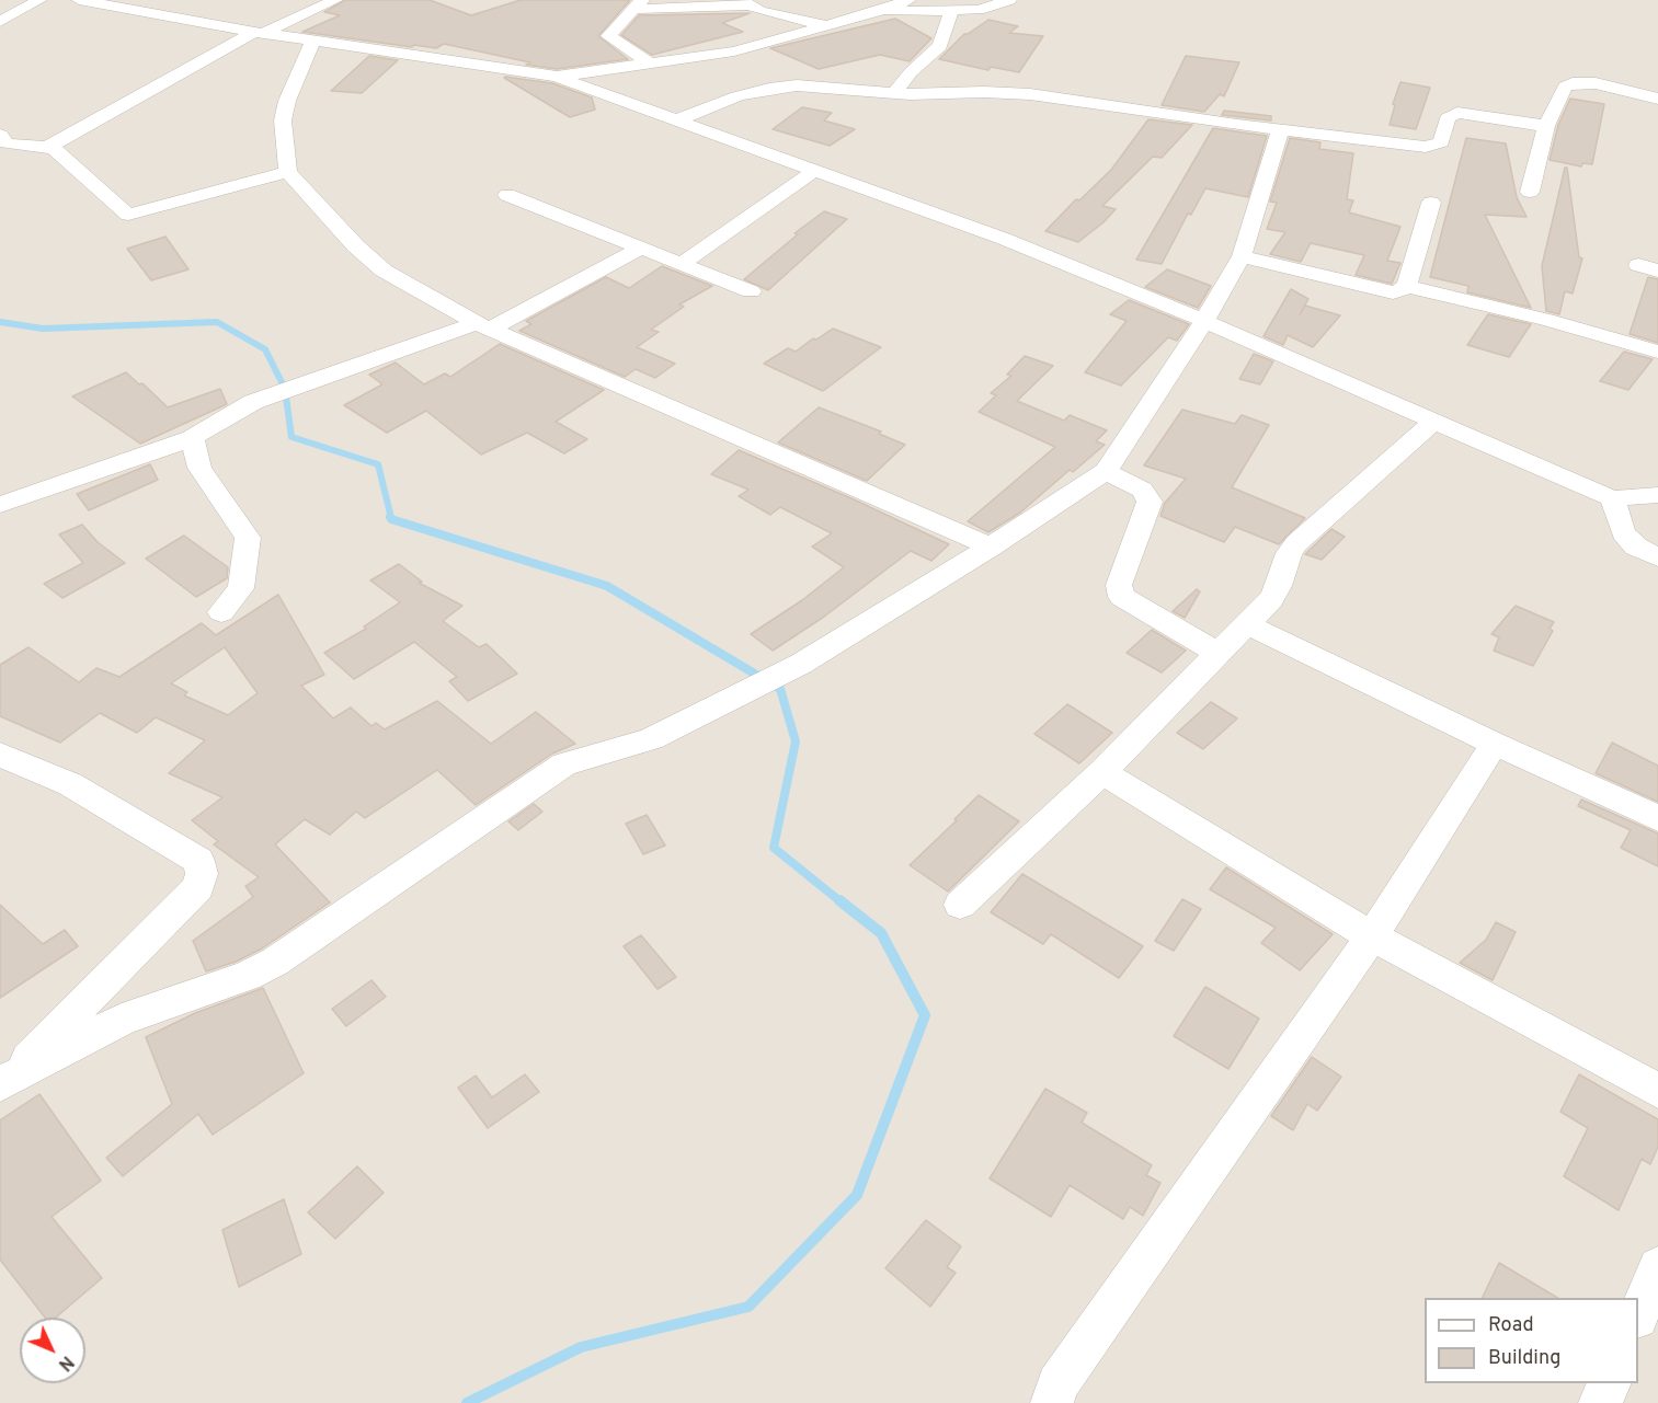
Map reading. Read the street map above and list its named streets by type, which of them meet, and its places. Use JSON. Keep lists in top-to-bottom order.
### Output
{
  "legend": ["Road", "Building"],
  "north": "bottom right"
}
